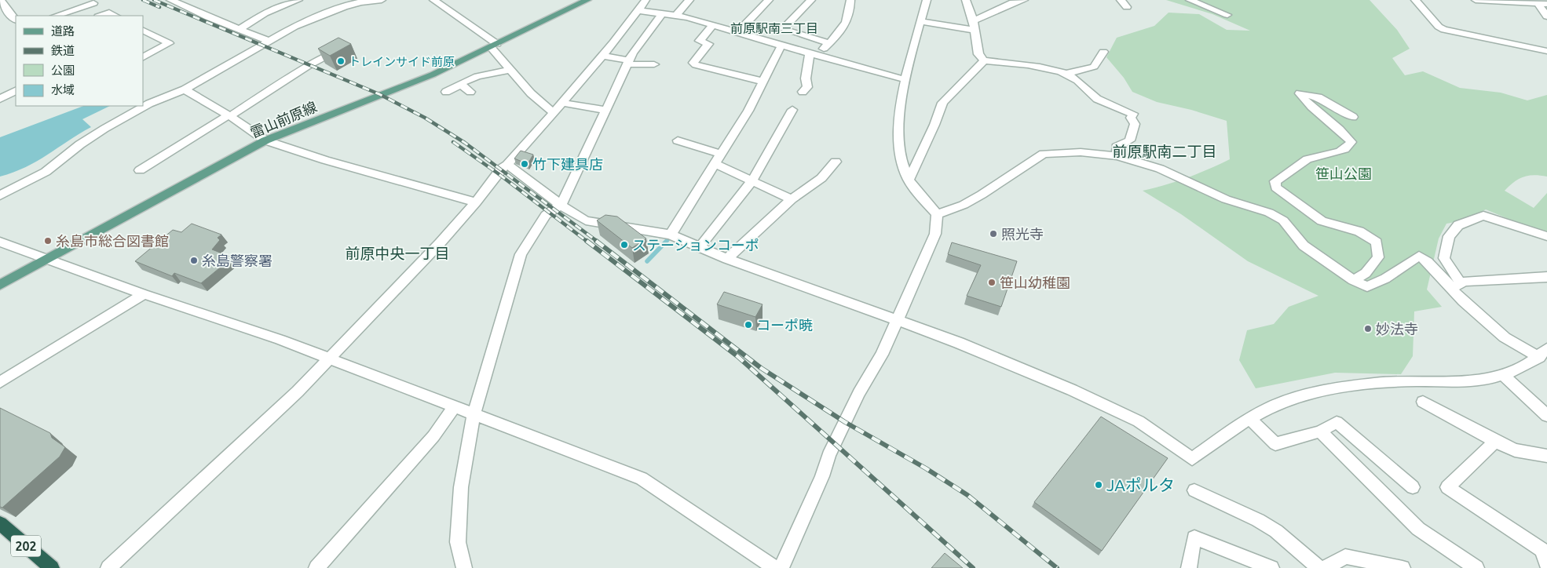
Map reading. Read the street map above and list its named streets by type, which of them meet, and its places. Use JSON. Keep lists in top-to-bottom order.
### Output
{
  "streets": {
    "highway": ["202"],
    "main road": ["雷山前原線"]
  },
  "districts": ["前原駅南三丁目", "前原駅南二丁目", "前原中央一丁目"],
  "parks": ["笹山公園"],
  "places": [
    "トレインサイド前原",
    "竹下建具店",
    "照光寺",
    "糸島市総合図書館",
    "ステーションコーポ",
    "糸島警察署",
    "笹山幼稚園",
    "コーポ暁",
    "妙法寺",
    "JAポルタ"
  ],
  "legend": [
    "道路",
    "鉄道",
    "公園",
    "水域"
  ]
}
